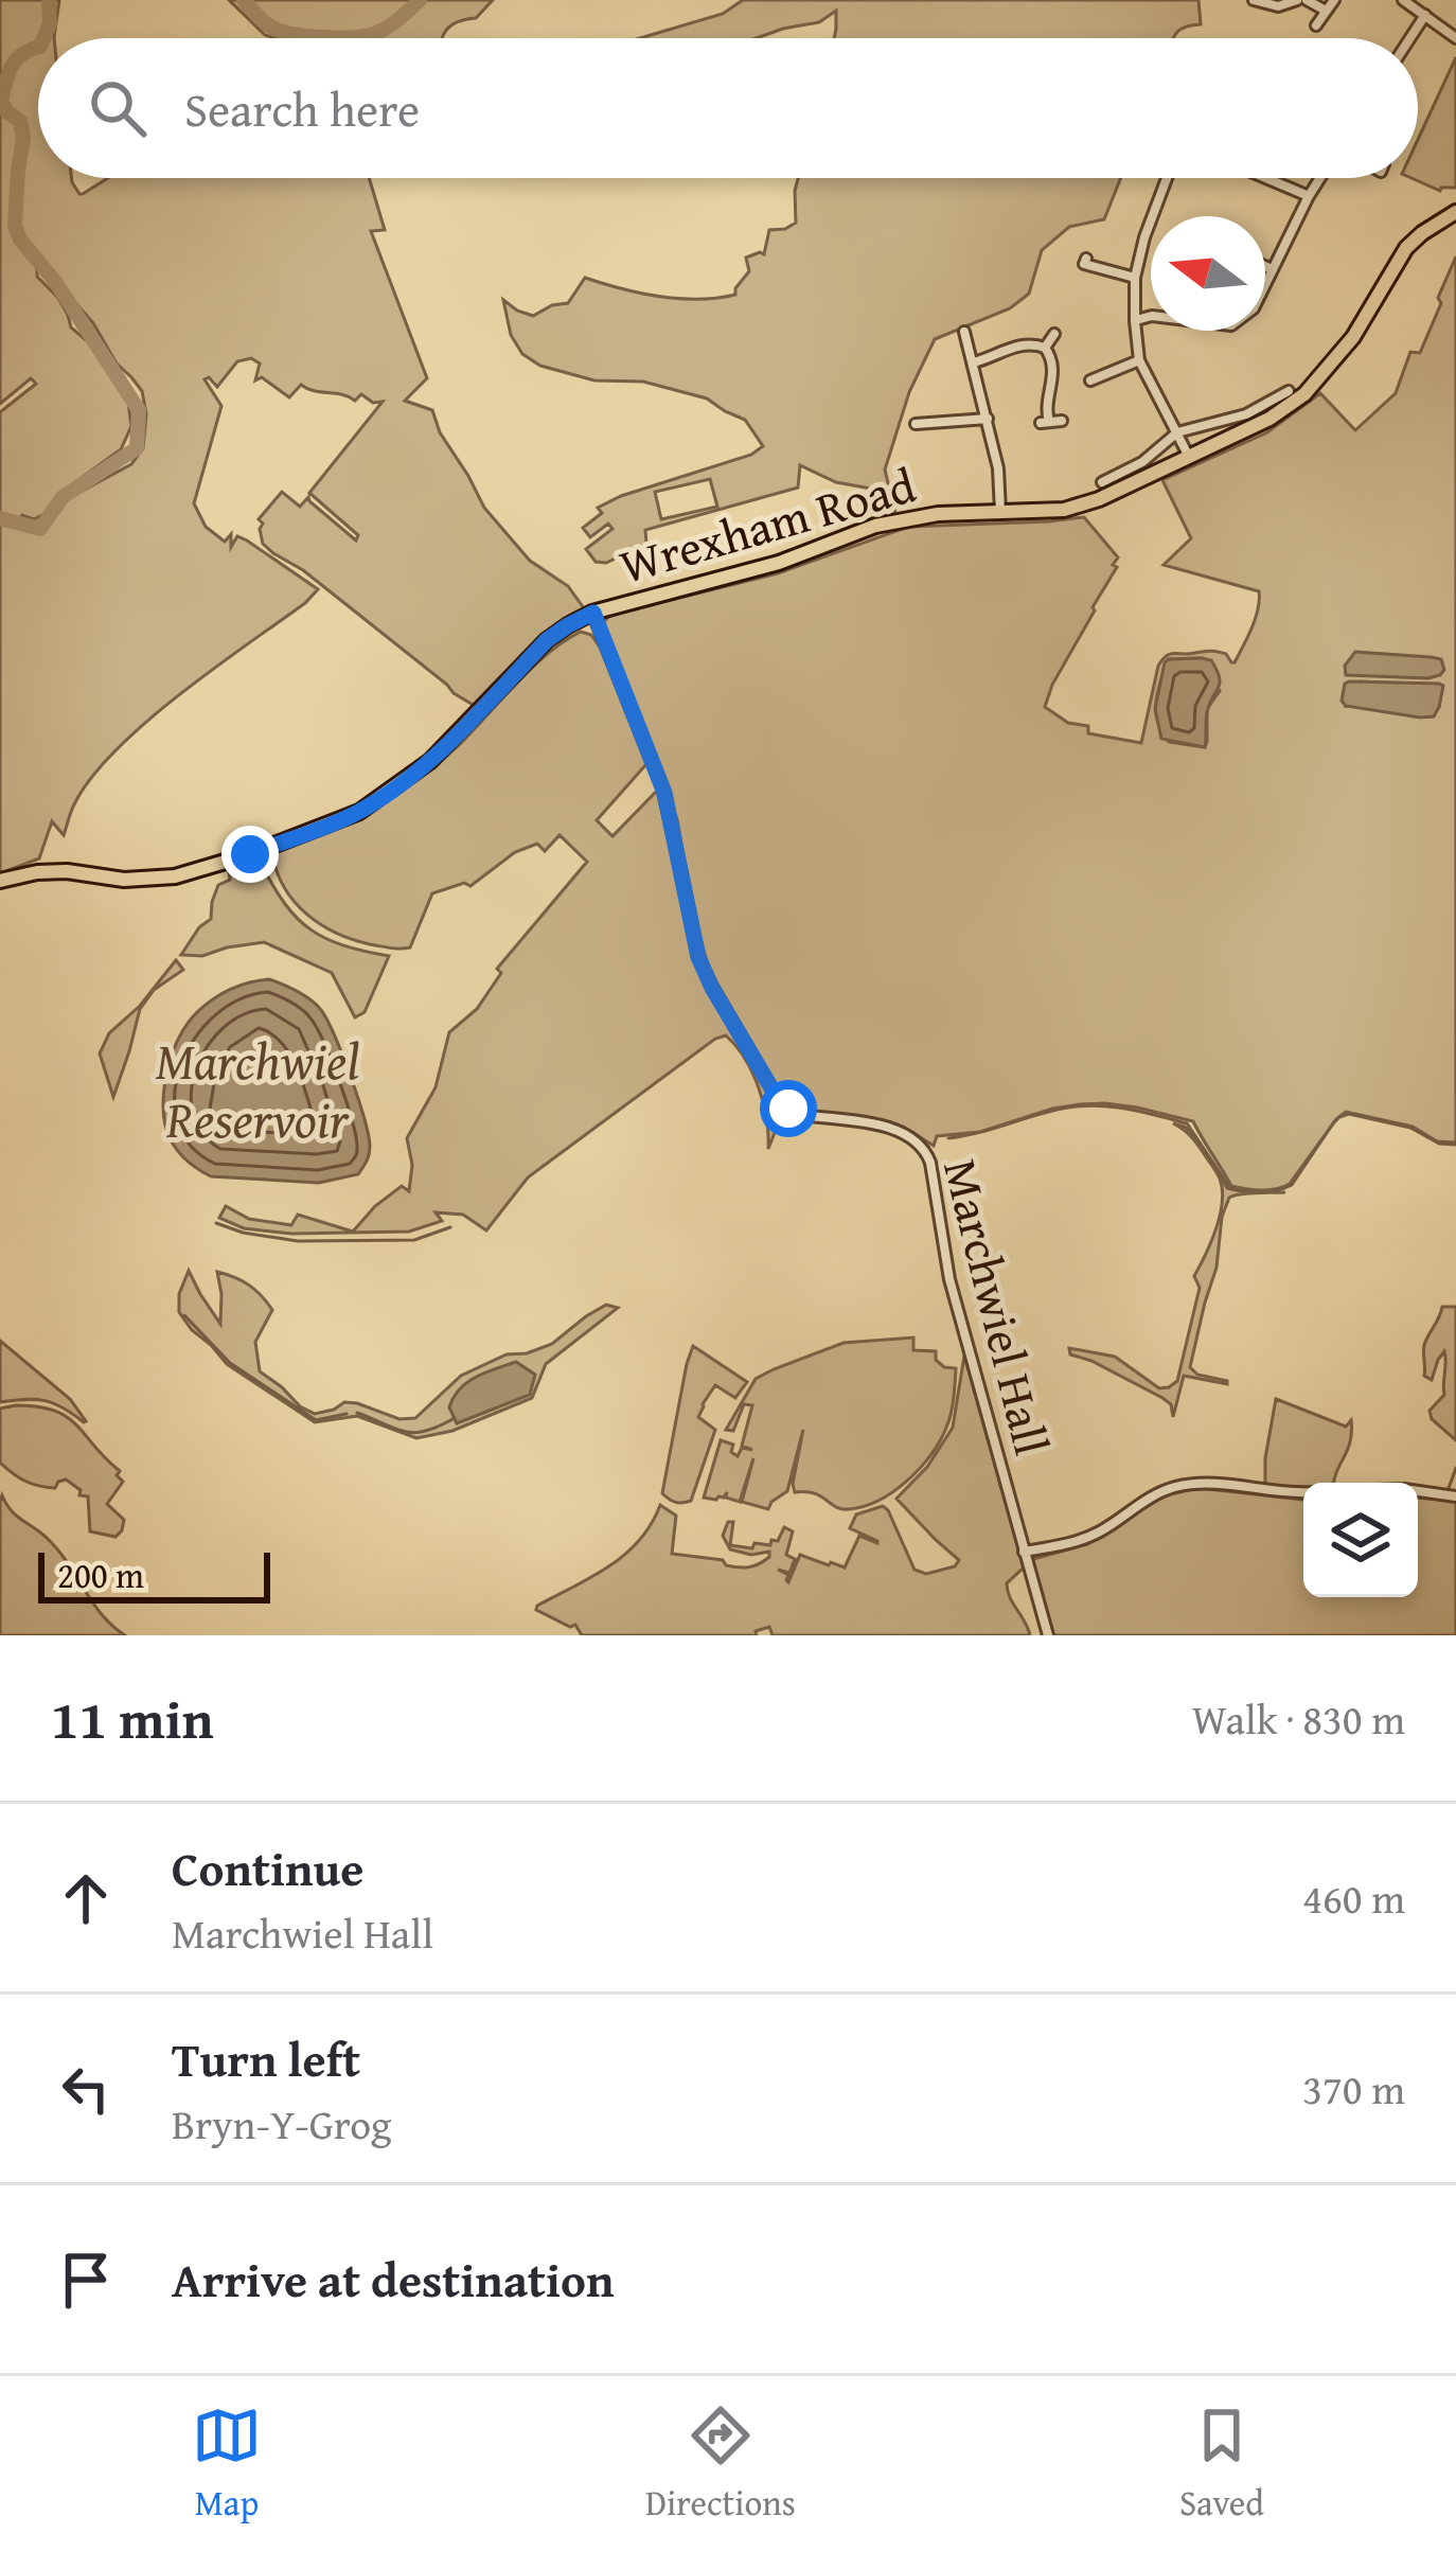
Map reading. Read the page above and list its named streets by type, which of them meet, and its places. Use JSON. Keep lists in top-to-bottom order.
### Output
{
  "streets": {
    "main road": ["Wrexham Road"],
    "street": ["Marchwiel Hall"]
  },
  "crossings": [
    ["Wrexham Road", "Marchwiel Hall"]
  ],
  "water": ["Marchwiel Reservoir"],
  "scale_bar": "200 m",
  "north": "left",
  "page": {
    "search": "Search here",
    "scale": "200 m",
    "heading": ["11 min", "Walk · 830 m"],
    "list": [
      ["Continue", "Marchwiel Hall", "460 m"],
      ["Turn left", "Bryn-Y-Grog", "370 m"],
      "Arrive at destination"
    ],
    "nav": ["Map", "Directions", "Saved"]
  }
}
